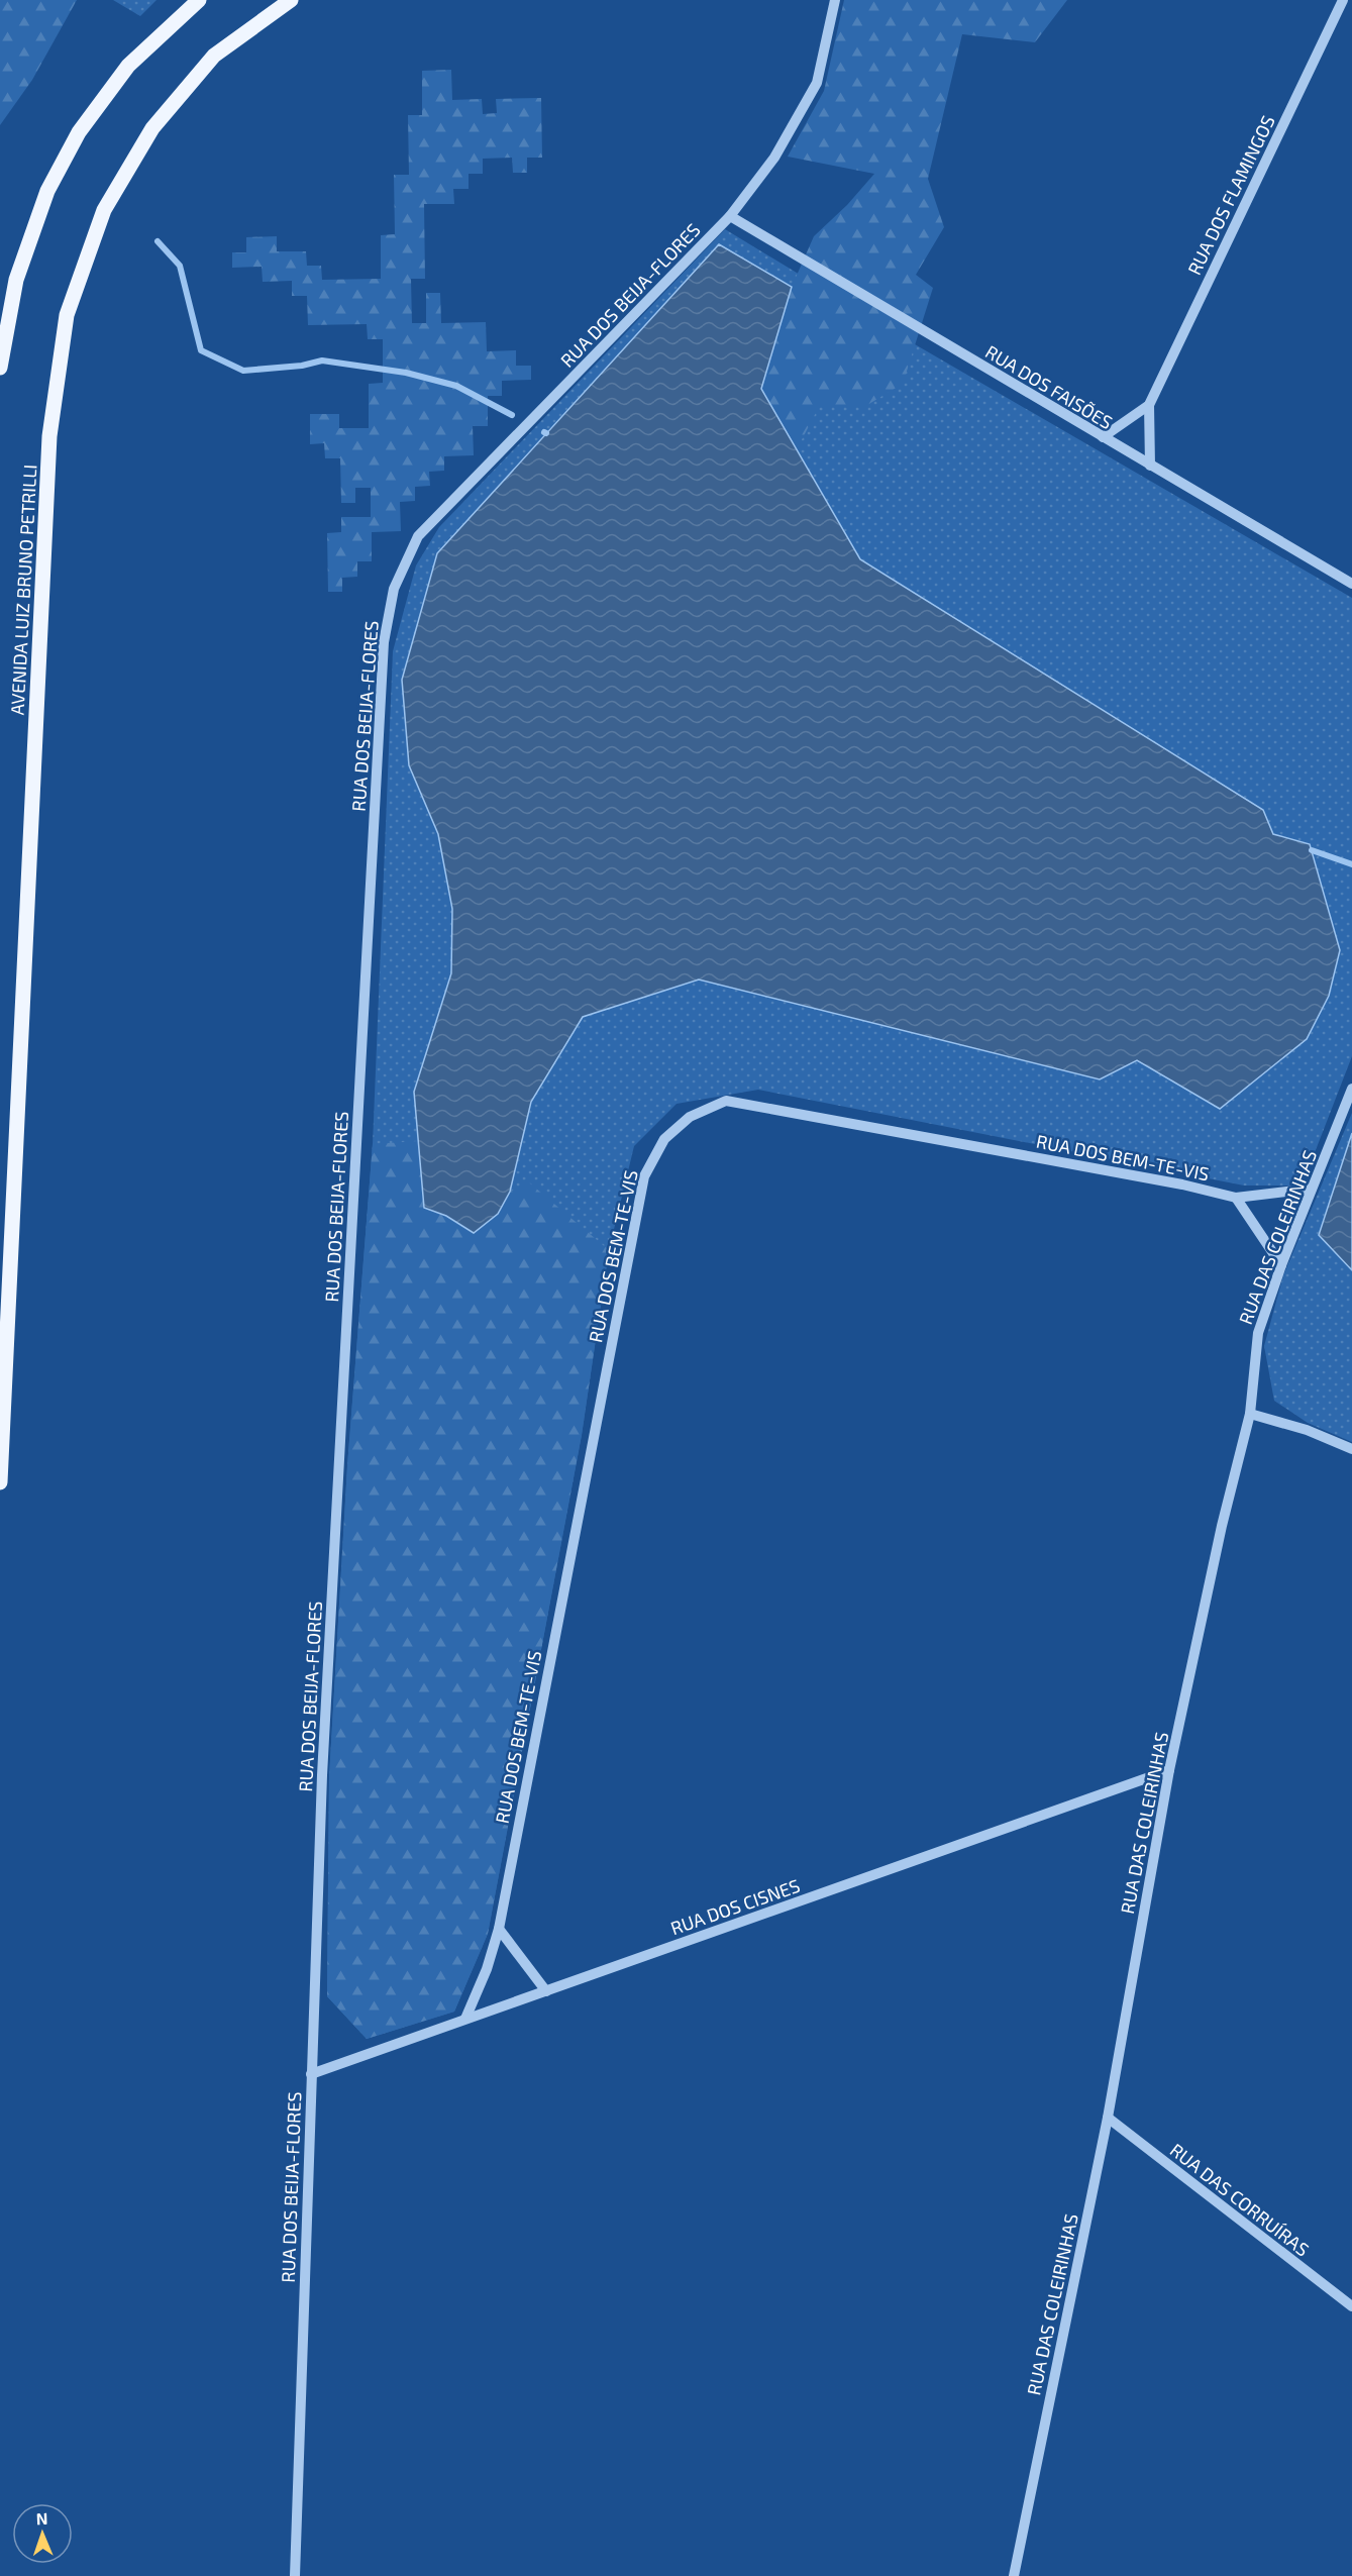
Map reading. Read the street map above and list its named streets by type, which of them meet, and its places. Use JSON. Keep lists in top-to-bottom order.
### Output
{
  "streets": {
    "main road": ["AVENIDA LUIZ BRUNO PETRILLI"],
    "street": [
      "RUA DOS FLAMINGOS",
      "RUA DOS BEIJA-FLORES",
      "RUA DOS FAISÕES",
      "RUA DOS BEM-TE-VIS",
      "RUA DAS COLEIRINHAS",
      "RUA DOS CISNES",
      "RUA DAS CORRUÍRAS"
    ]
  },
  "crossings": [
    ["RUA DOS FLAMINGOS", "RUA DOS FAISÕES"],
    ["RUA DOS BEIJA-FLORES", "RUA DOS FAISÕES"],
    ["RUA DOS BEIJA-FLORES", "RUA DOS CISNES"],
    ["RUA DOS BEM-TE-VIS", "RUA DAS COLEIRINHAS"],
    ["RUA DOS BEM-TE-VIS", "RUA DOS CISNES"],
    ["RUA DAS COLEIRINHAS", "RUA DOS CISNES"],
    ["RUA DAS COLEIRINHAS", "RUA DAS CORRUÍRAS"]
  ],
  "north": "top"
}
